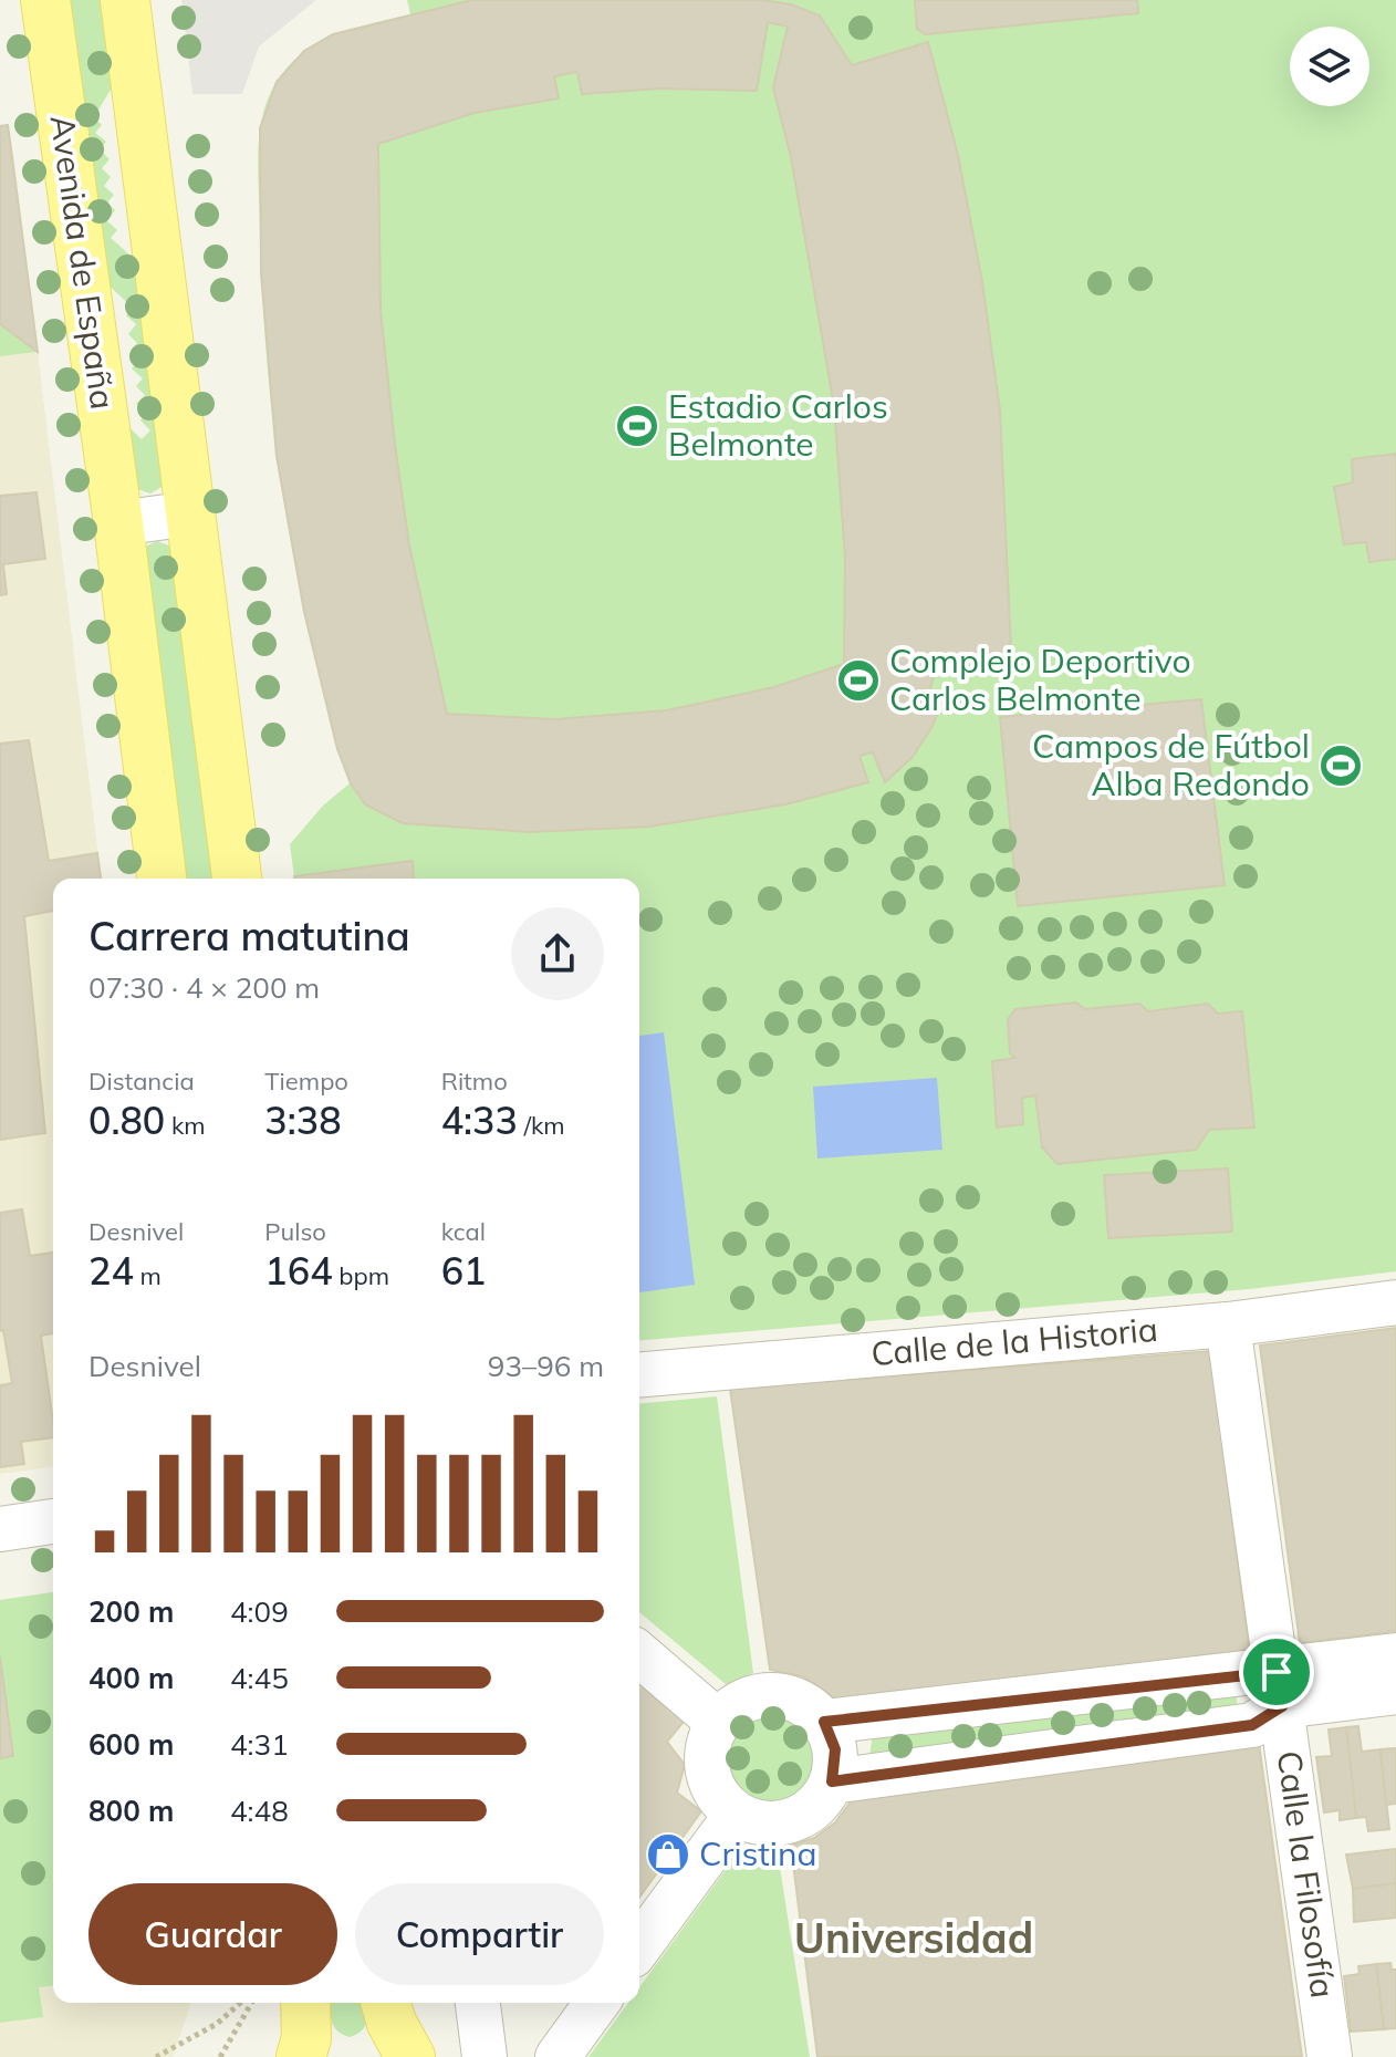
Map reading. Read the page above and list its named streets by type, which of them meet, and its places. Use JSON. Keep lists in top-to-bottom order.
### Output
{
  "streets": {
    "main road": ["Avenida de España"],
    "street": ["Calle de la Historia", "Calle la Filosofía"]
  },
  "crossings": [
    ["Calle de la Historia", "Calle la Filosofía"]
  ],
  "districts": ["Universidad"],
  "places": {
    "sports": ["Estadio Carlos Belmonte", "Complejo Deportivo Carlos Belmonte", "Campos de Fútbol Alba Redondo"],
    "shop": ["Cristina"]
  },
  "page": {
    "heading": ["Carrera matutina", "07:30 · 4 × 200 m"],
    "stats": [
      ["Distancia", "0.80 km"],
      ["Tiempo", "3:38"],
      ["Ritmo", "4:33 /km"],
      ["Desnivel", "24 m"],
      ["Pulso", "164 bpm"],
      ["kcal", "61"]
    ],
    "chart": ["Desnivel", "93–96 m"],
    "list": [
      {
        "name": "200 m",
        "note": "4:09"
      },
      {
        "name": "400 m",
        "note": "4:45"
      },
      {
        "name": "600 m",
        "note": "4:31"
      },
      {
        "name": "800 m",
        "note": "4:48"
      }
    ],
    "buttons": ["Guardar", "Compartir"]
  }
}
